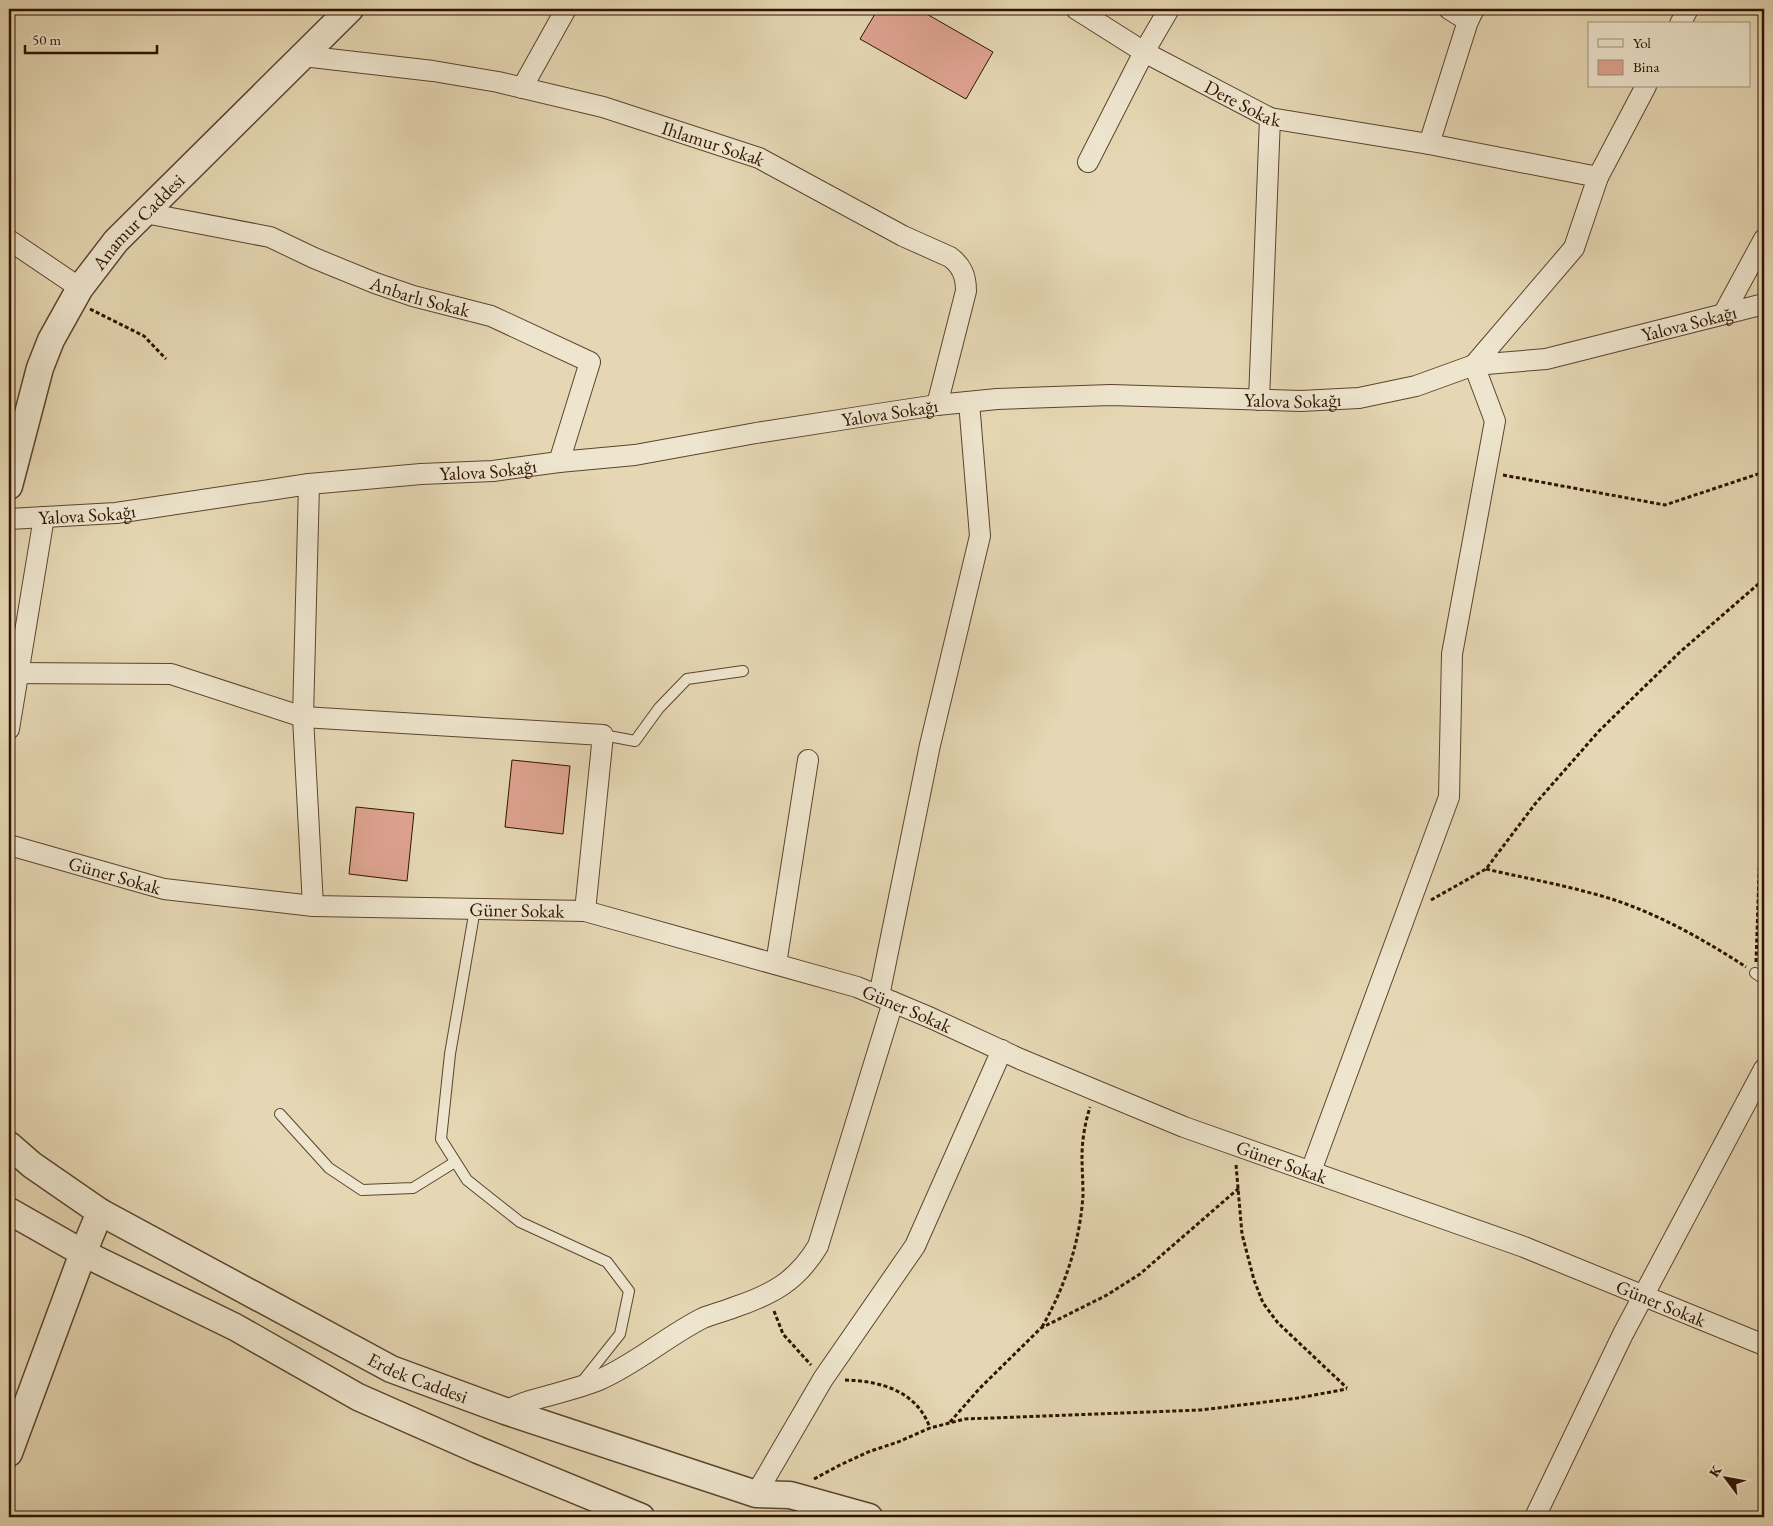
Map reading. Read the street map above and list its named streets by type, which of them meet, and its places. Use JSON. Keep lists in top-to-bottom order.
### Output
{
  "streets": {
    "street": [
      "Dere Sokak",
      "Ihlamur Sokak",
      "Anamur Caddesi",
      "Anbarlı Sokak",
      "Yalova Sokağı",
      "Güner Sokak",
      "Erdek Caddesi"
    ]
  },
  "crossings": [
    ["Ihlamur Sokak", "Anamur Caddesi"],
    ["Ihlamur Sokak", "Yalova Sokağı"],
    ["Anamur Caddesi", "Anbarlı Sokak"],
    ["Anbarlı Sokak", "Yalova Sokağı"]
  ],
  "legend": ["Yol", "Bina"],
  "scale_bar": "50 m",
  "north": "top left"
}
